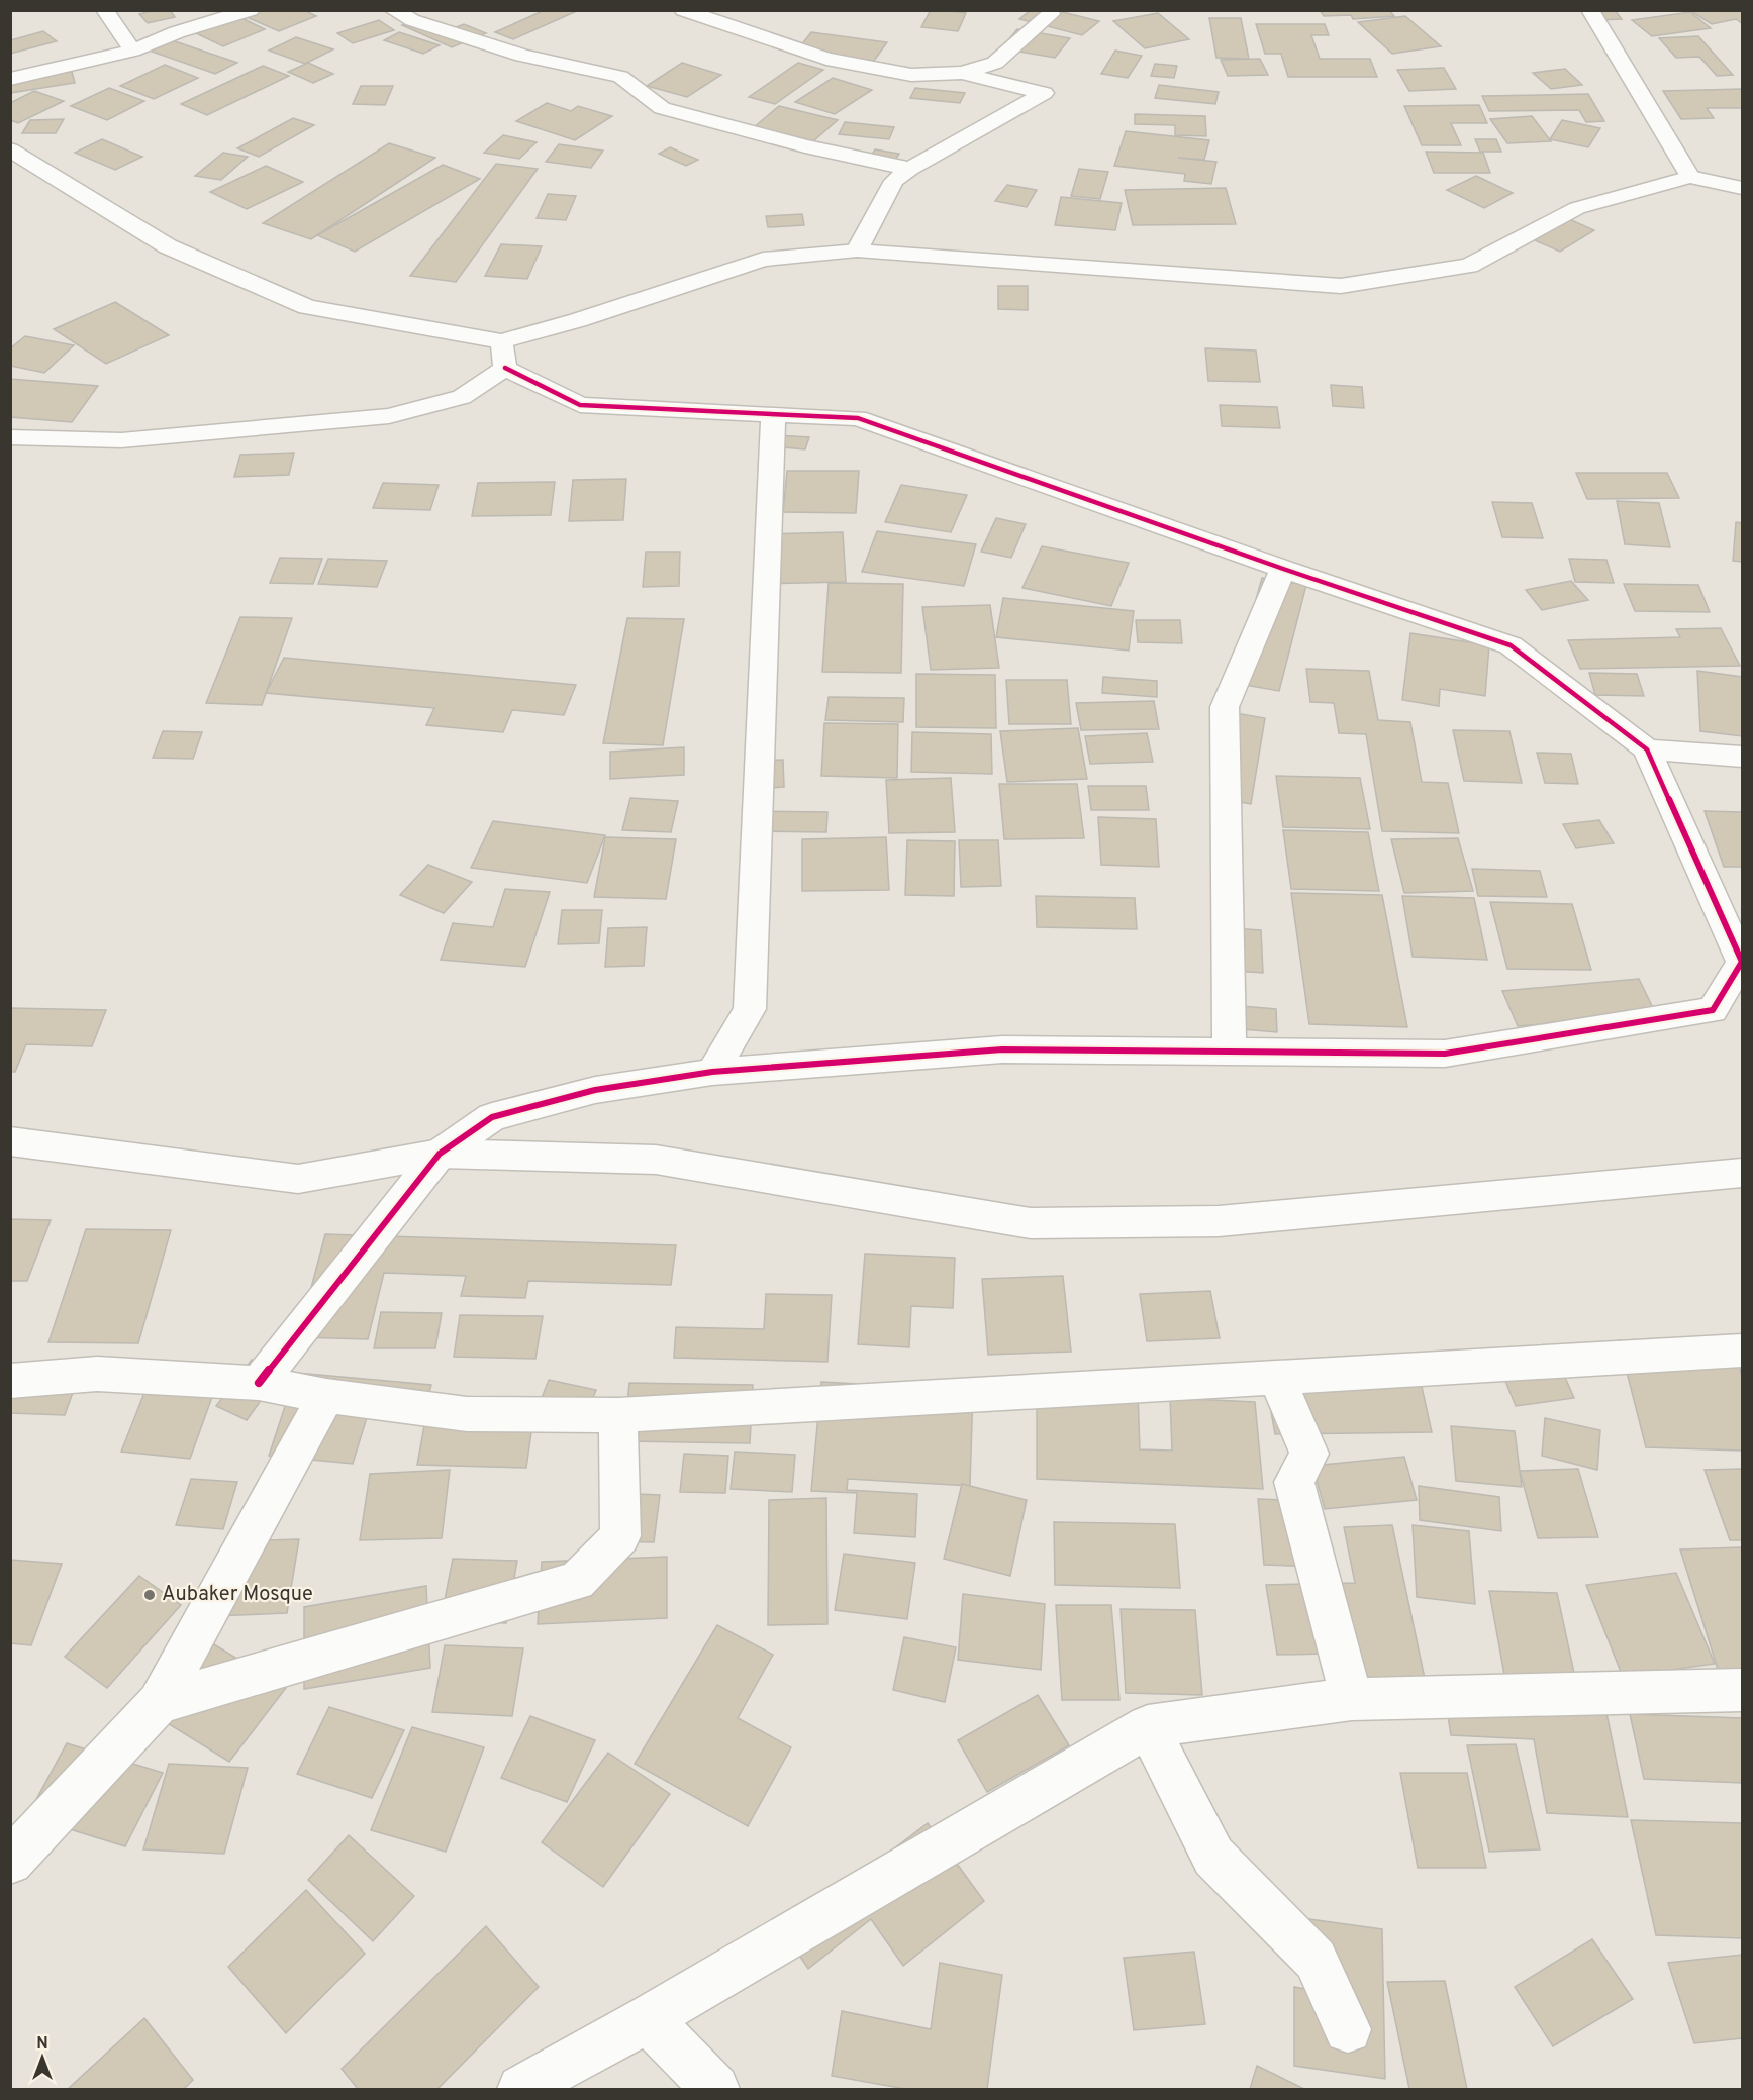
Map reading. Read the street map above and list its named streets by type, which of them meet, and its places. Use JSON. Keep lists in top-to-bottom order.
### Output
{
  "places": ["Aubaker Mosque"],
  "north": "top"
}
